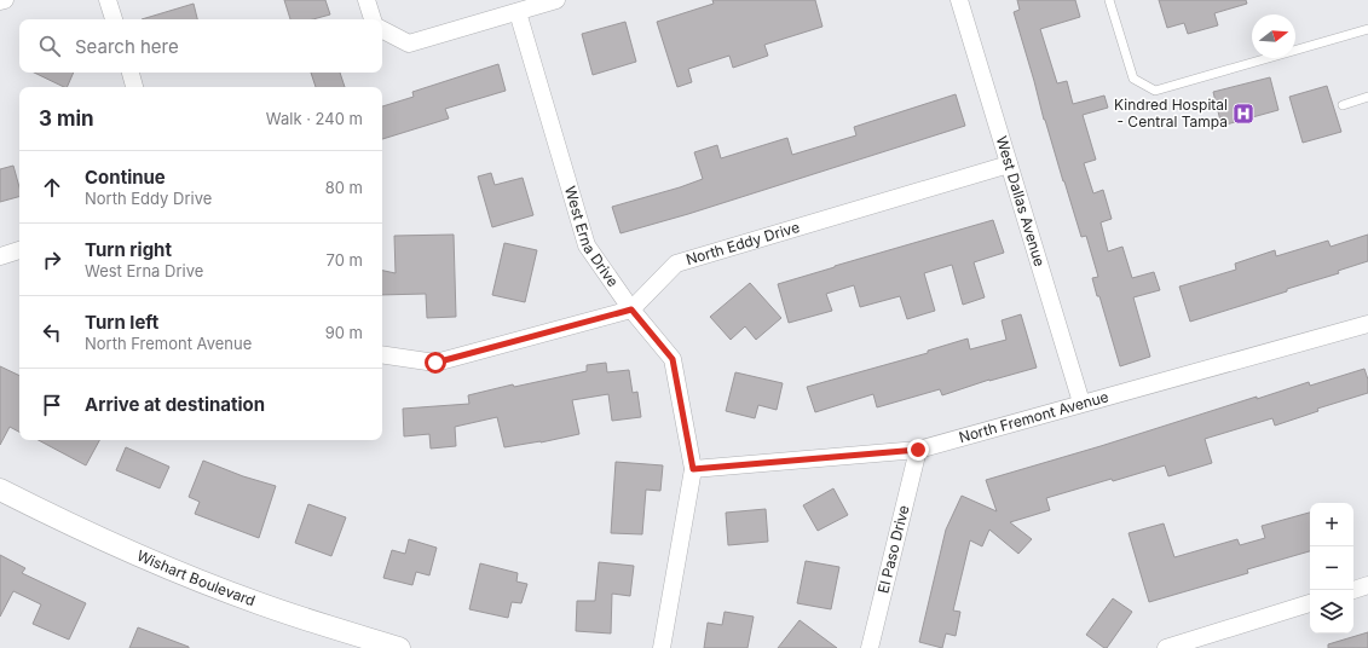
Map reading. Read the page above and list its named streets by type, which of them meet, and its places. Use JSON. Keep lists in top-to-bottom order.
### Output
{
  "streets": {
    "street": [
      "West Dallas Avenue",
      "West Erna Drive",
      "North Eddy Drive",
      "North Fremont Avenue",
      "El Paso Drive",
      "Wishart Boulevard"
    ]
  },
  "crossings": [
    ["West Dallas Avenue", "North Eddy Drive"],
    ["West Dallas Avenue", "North Fremont Avenue"],
    ["West Erna Drive", "North Eddy Drive"],
    ["West Erna Drive", "North Fremont Avenue"],
    ["North Fremont Avenue", "El Paso Drive"]
  ],
  "places": {
    "hospital": ["Kindred Hospital - Central Tampa"]
  },
  "north": "right",
  "page": {
    "search": "Search here",
    "heading": ["3 min", "Walk · 240 m"],
    "list": [
      ["Continue", "North Eddy Drive", "80 m"],
      ["Turn right", "West Erna Drive", "70 m"],
      ["Turn left", "North Fremont Avenue", "90 m"],
      "Arrive at destination"
    ],
    "map_buttons": ["+", "−"]
  }
}
